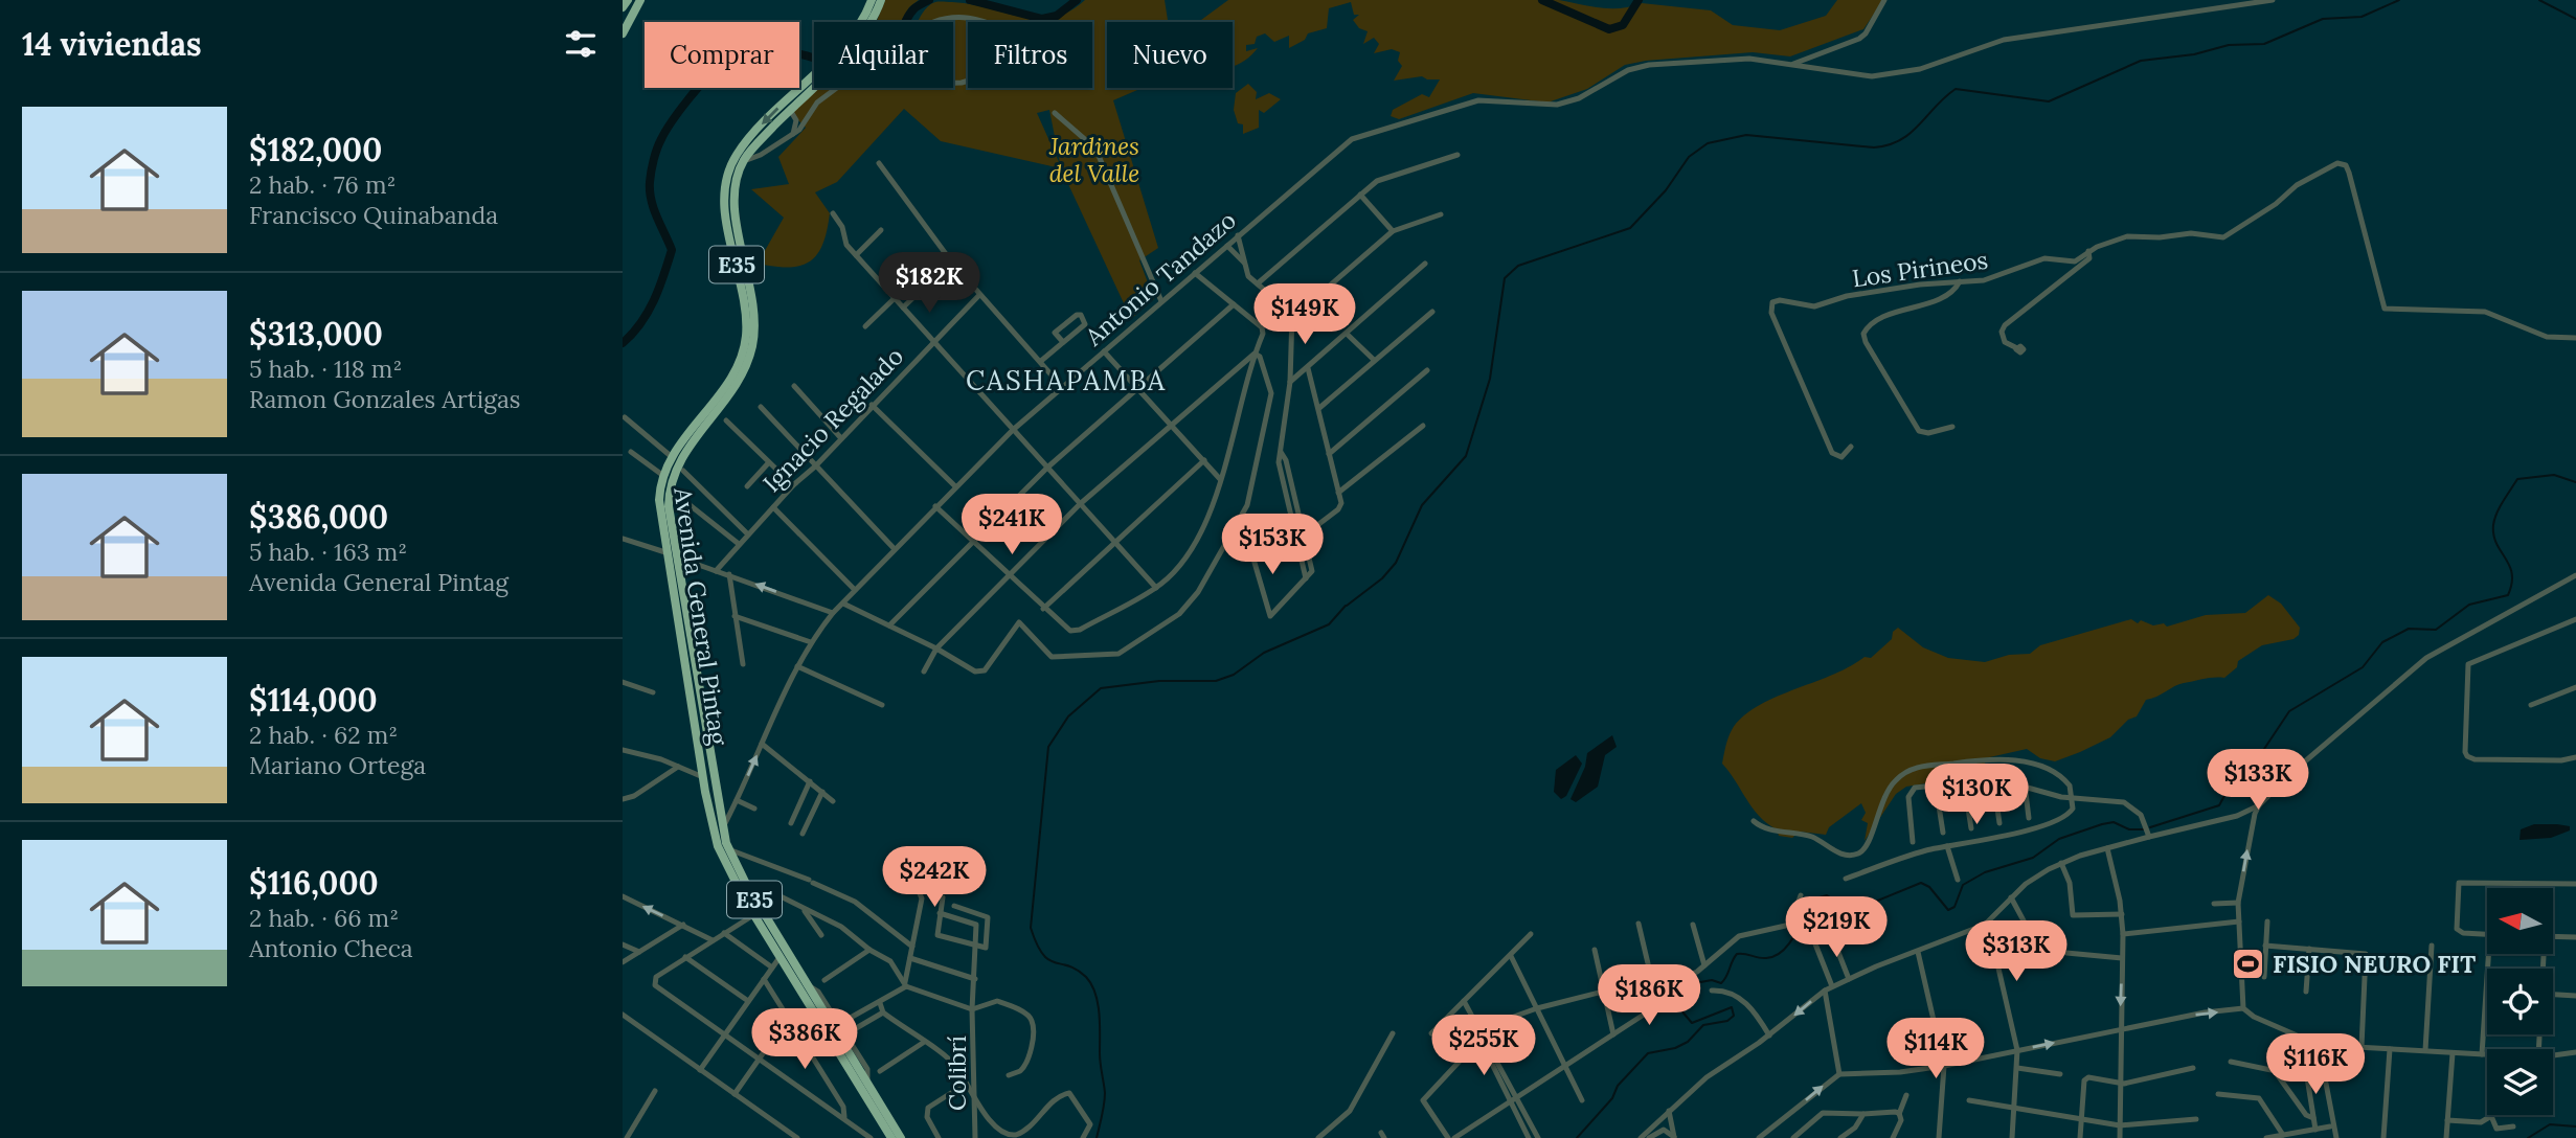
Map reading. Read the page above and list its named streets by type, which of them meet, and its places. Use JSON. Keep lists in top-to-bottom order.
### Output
{
  "streets": {
    "highway": ["E35", "Avenida General Pintag"],
    "street": [
      "Los Pirineos",
      "Antonio Tandazo",
      "Ignacio Regalado",
      "Colibrí"
    ]
  },
  "crossings": [
    ["Antonio Tandazo", "Avenida General Pintag"]
  ],
  "districts": ["CASHAPAMBA"],
  "parks": ["Jardines del Valle"],
  "places": {
    "sports": ["FISIO NEURO FIT"]
  },
  "north": "left",
  "page": {
    "heading": "14 viviendas",
    "chip": [
      "Comprar",
      "Alquilar",
      "Filtros",
      "Nuevo"
    ],
    "list": [
      {
        "name": "$182,000",
        "note": "2 hab. · 76 m² · Francisco Quinabanda"
      },
      {
        "name": "$313,000",
        "note": "5 hab. · 118 m² · Ramon Gonzales Artigas"
      },
      {
        "name": "$386,000",
        "note": "5 hab. · 163 m² · Avenida General Pintag"
      },
      {
        "name": "$114,000",
        "note": "2 hab. · 62 m² · Mariano Ortega"
      },
      {
        "name": "$116,000",
        "note": "2 hab. · 66 m² · Antonio Checa"
      }
    ],
    "price": [
      "$182K",
      "$149K",
      "$241K",
      "$153K",
      "$133K",
      "$130K",
      "$242K",
      "$219K",
      "$313K",
      "$186K",
      "$386K",
      "$255K",
      "$114K",
      "$116K"
    ]
  }
}
